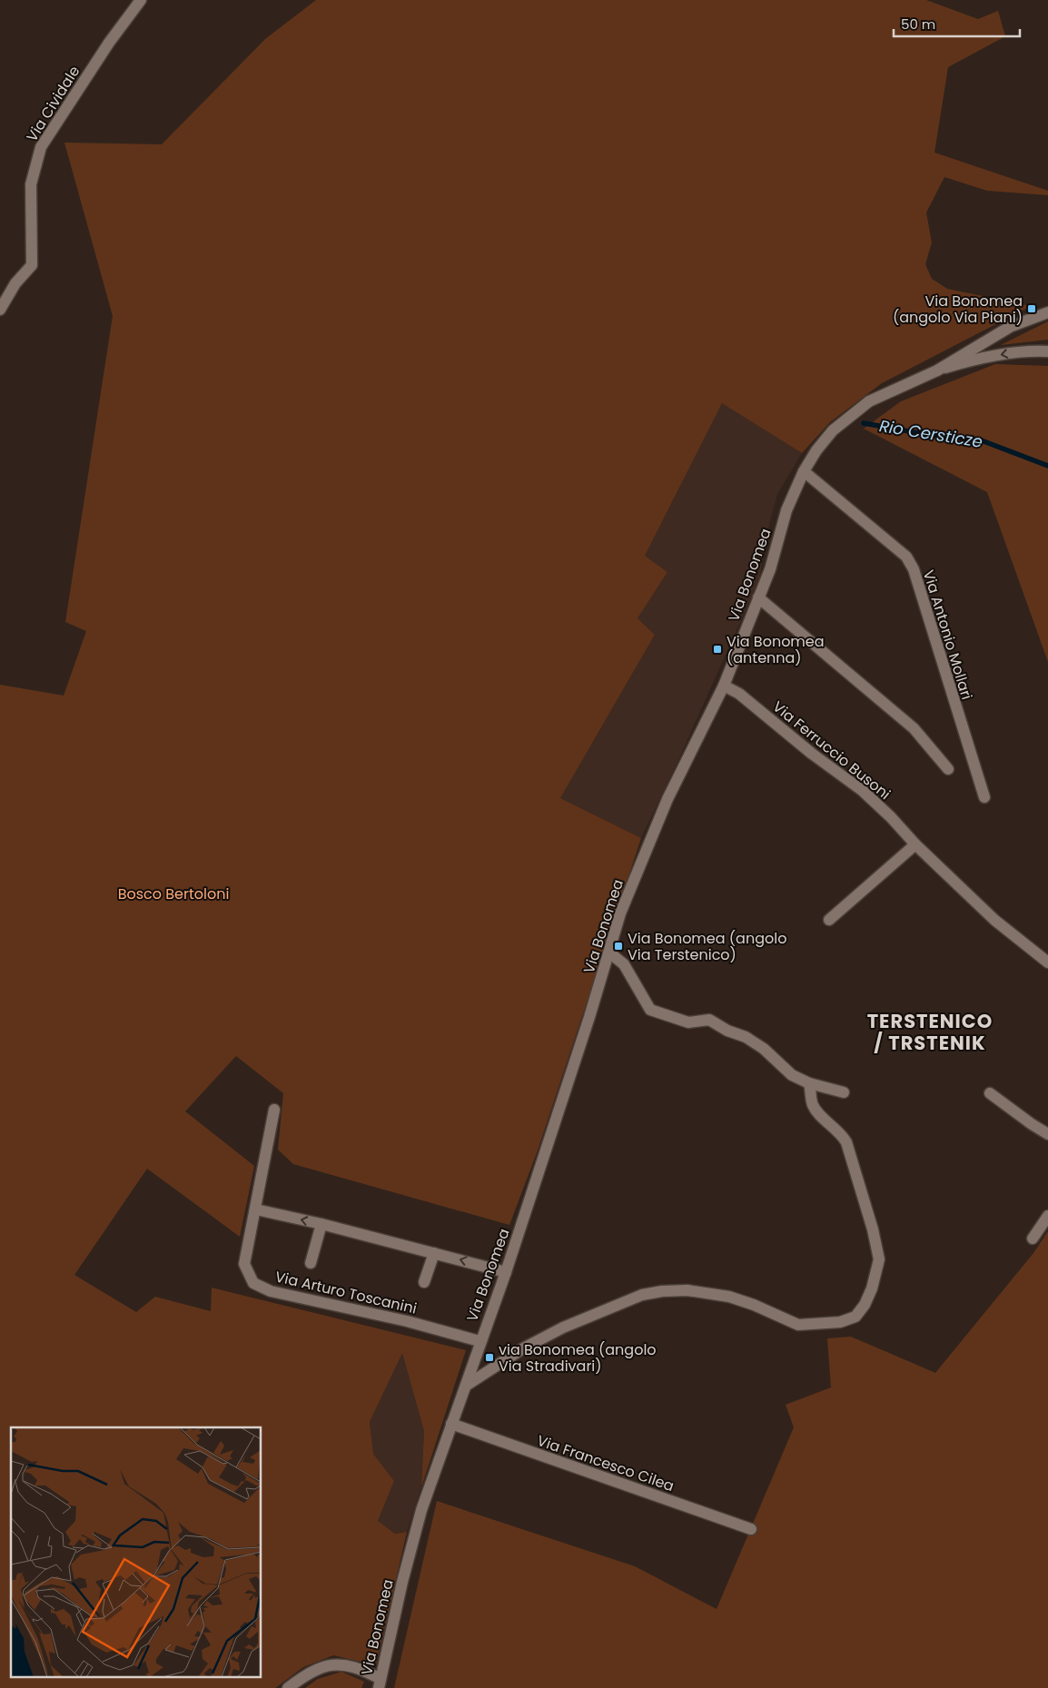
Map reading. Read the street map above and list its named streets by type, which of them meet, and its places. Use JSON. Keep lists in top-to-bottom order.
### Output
{
  "streets": {
    "street": [
      "Via Cividale",
      "Via Bonomea",
      "Via Antonio Mollari",
      "Via Ferruccio Busoni",
      "Via Arturo Toscanini",
      "Via Francesco Cilea"
    ]
  },
  "crossings": [
    ["Via Bonomea", "Via Antonio Mollari"],
    ["Via Bonomea", "Via Ferruccio Busoni"],
    ["Via Bonomea", "Via Arturo Toscanini"],
    ["Via Bonomea", "Via Francesco Cilea"]
  ],
  "districts": ["TERSTENICO / TRSTENIK"],
  "water": ["Rio Cersticze"],
  "parks": ["Bosco Bertoloni"],
  "places": {
    "transit": [
      "Via Bonomea (angolo Via Piani)",
      "Via Bonomea (antenna)",
      "Via Bonomea (angolo Via Terstenico)",
      "via Bonomea (angolo Via Stradivari)"
    ]
  },
  "scale_bar": "50 m"
}
